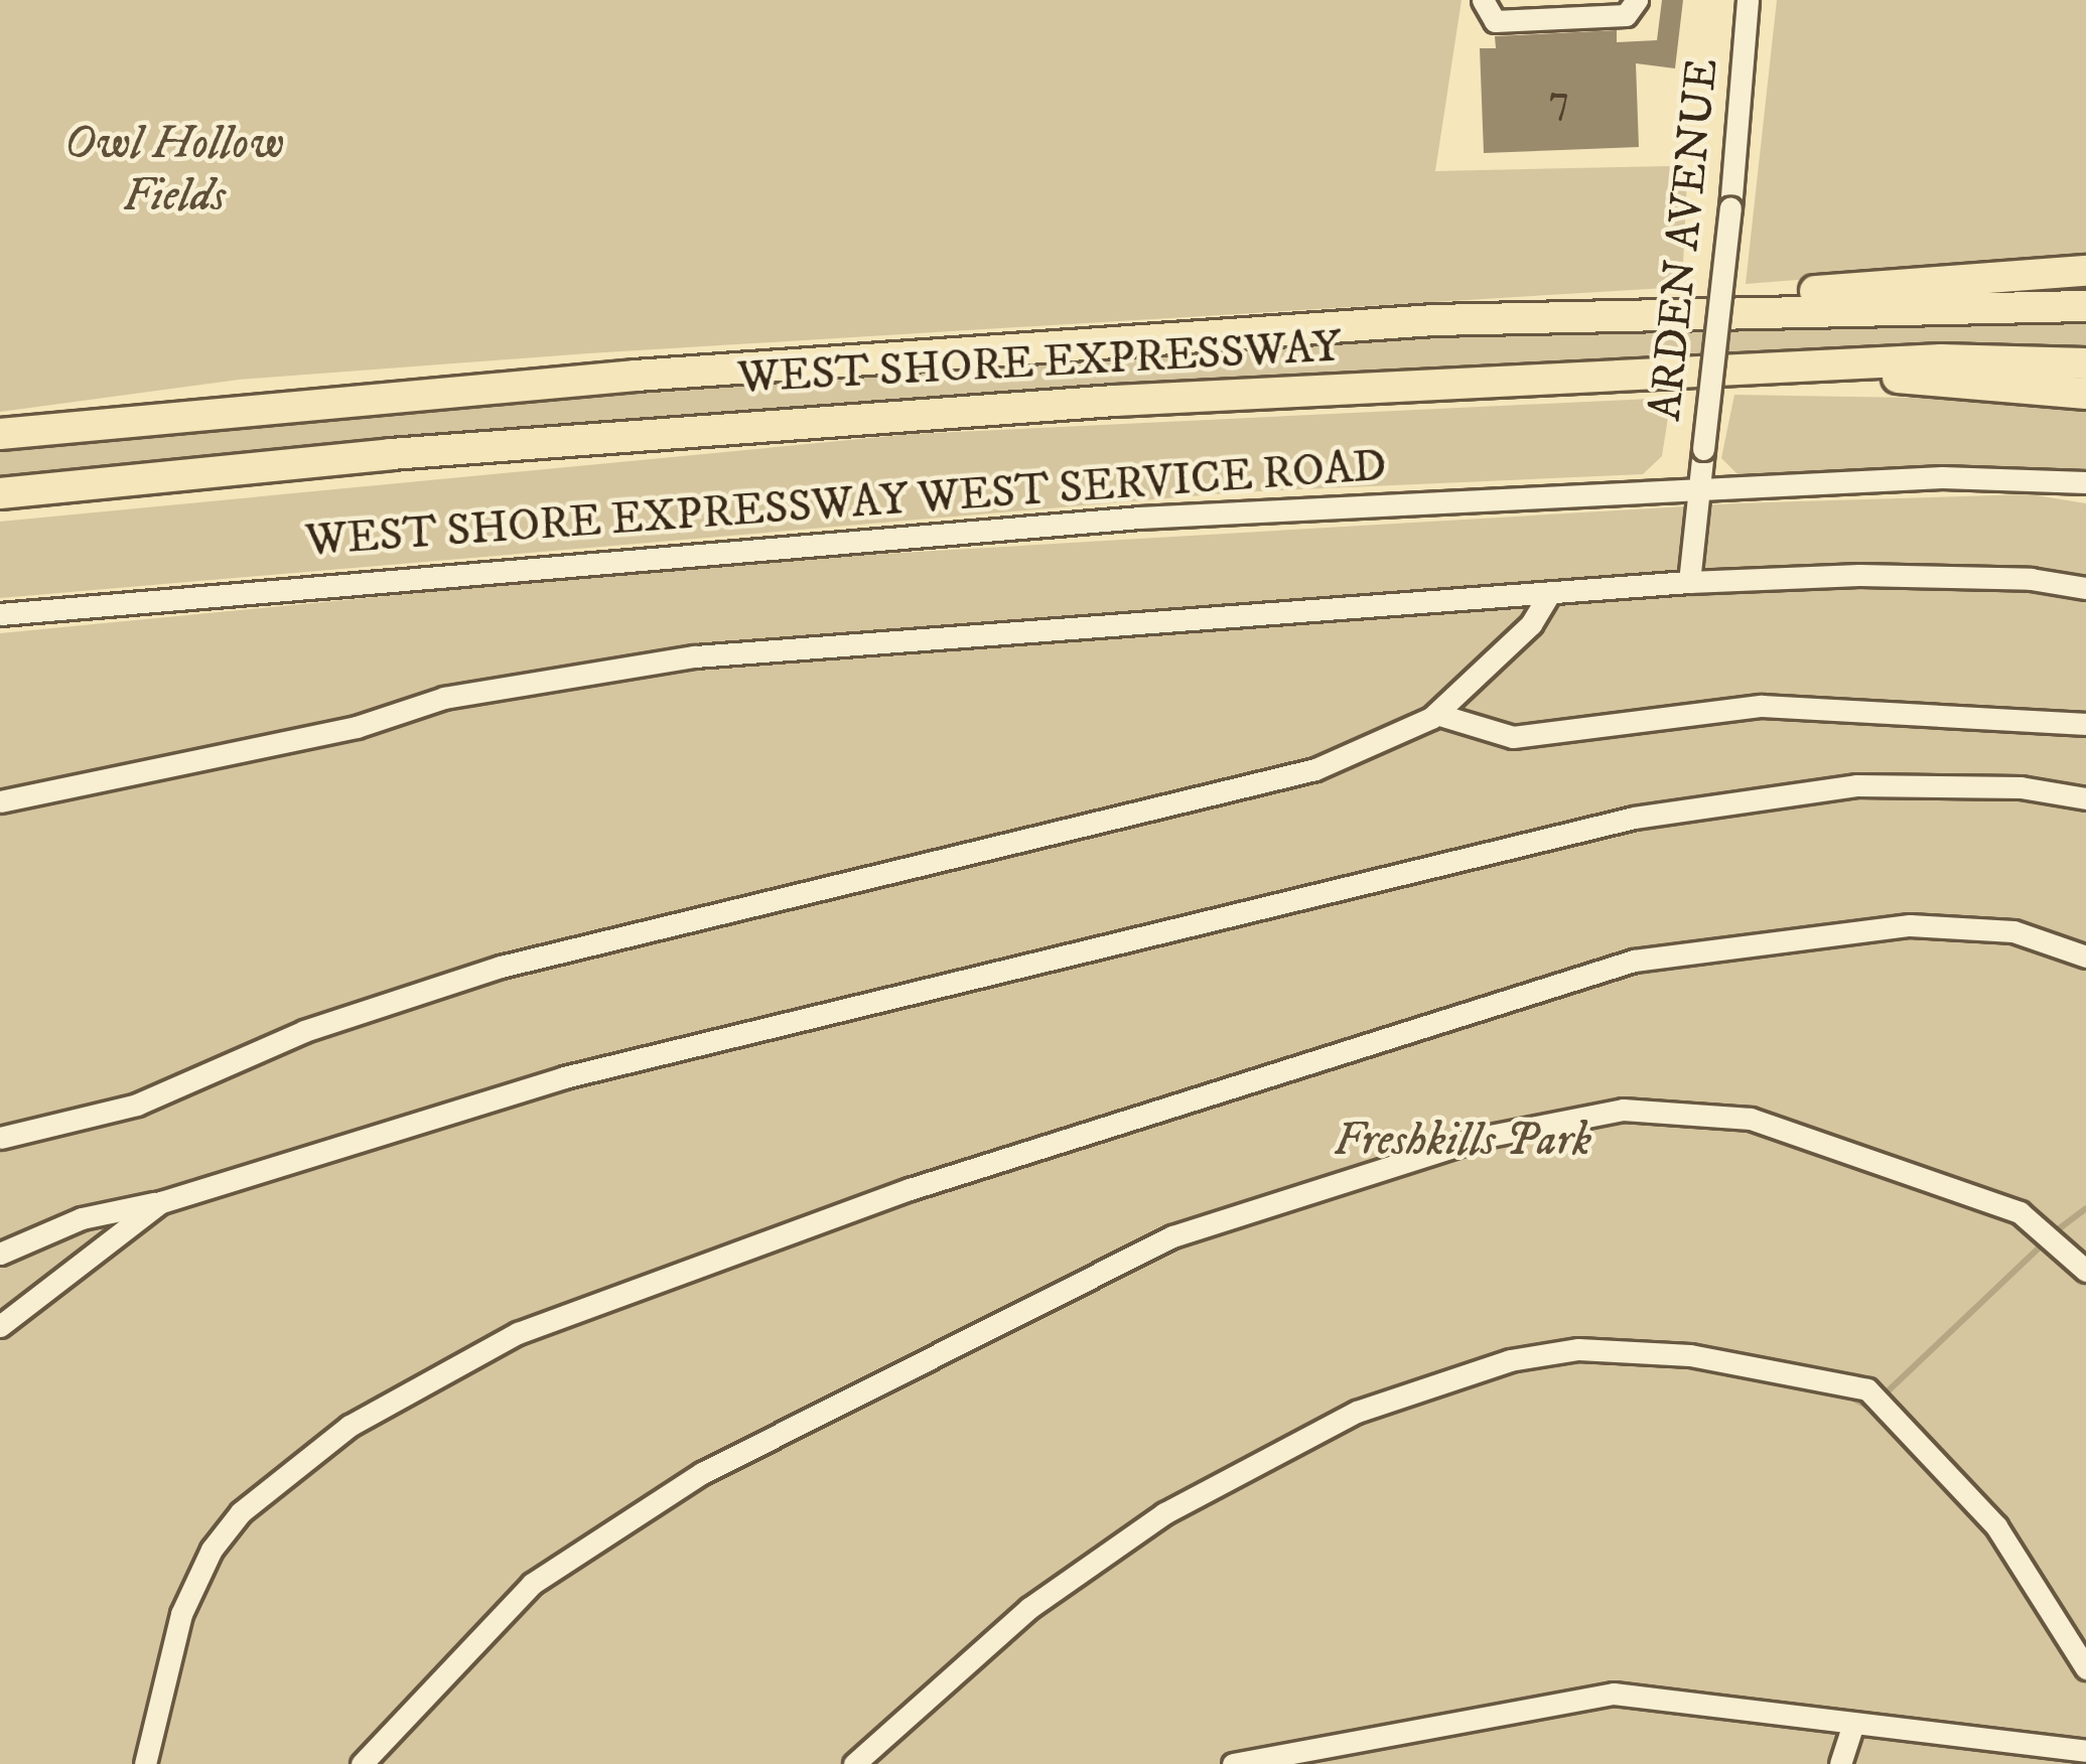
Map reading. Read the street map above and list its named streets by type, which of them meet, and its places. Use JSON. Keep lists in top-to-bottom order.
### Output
{
  "streets": {
    "highway": ["WEST SHORE EXPRESSWAY"],
    "street": ["ARDEN AVENUE", "WEST SHORE EXPRESSWAY WEST SERVICE ROAD"]
  },
  "crossings": [
    ["ARDEN AVENUE", "WEST SHORE EXPRESSWAY WEST SERVICE ROAD"]
  ],
  "parks": ["Owl Hollow Fields", "Freshkills Park"],
  "house_numbers": ["7"]
}
